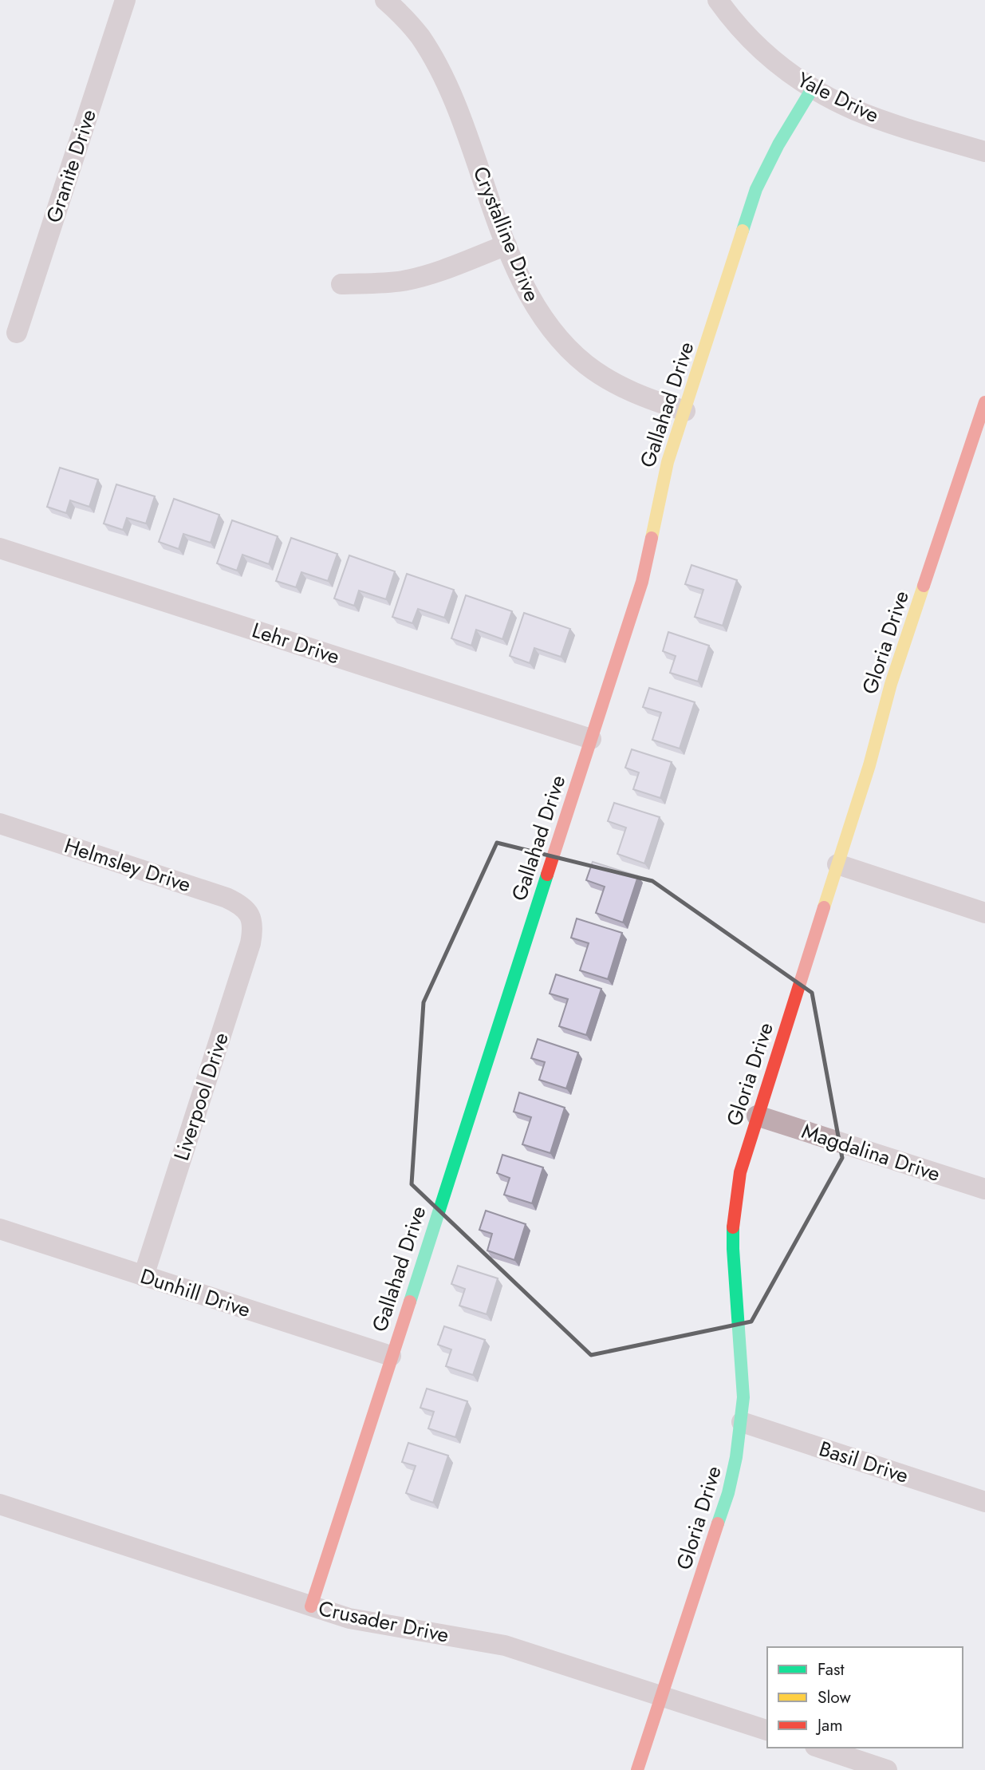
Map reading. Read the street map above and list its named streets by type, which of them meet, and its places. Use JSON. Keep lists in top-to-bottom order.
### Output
{
  "streets": {
    "street": [
      "Yale Drive",
      "Granite Drive",
      "Crystalline Drive",
      "Gallahad Drive",
      "Gloria Drive",
      "Lehr Drive",
      "Helmsley Drive",
      "Liverpool Drive",
      "Magdalina Drive",
      "Dunhill Drive",
      "Basil Drive",
      "Crusader Drive"
    ]
  },
  "crossings": [
    ["Yale Drive", "Gallahad Drive"],
    ["Crystalline Drive", "Gallahad Drive"],
    ["Gallahad Drive", "Lehr Drive"],
    ["Gallahad Drive", "Dunhill Drive"],
    ["Gallahad Drive", "Crusader Drive"],
    ["Gloria Drive", "Magdalina Drive"],
    ["Gloria Drive", "Basil Drive"],
    ["Gloria Drive", "Crusader Drive"],
    ["Helmsley Drive", "Liverpool Drive"],
    ["Liverpool Drive", "Dunhill Drive"]
  ],
  "legend": ["Fast", "Slow", "Jam"]
}
